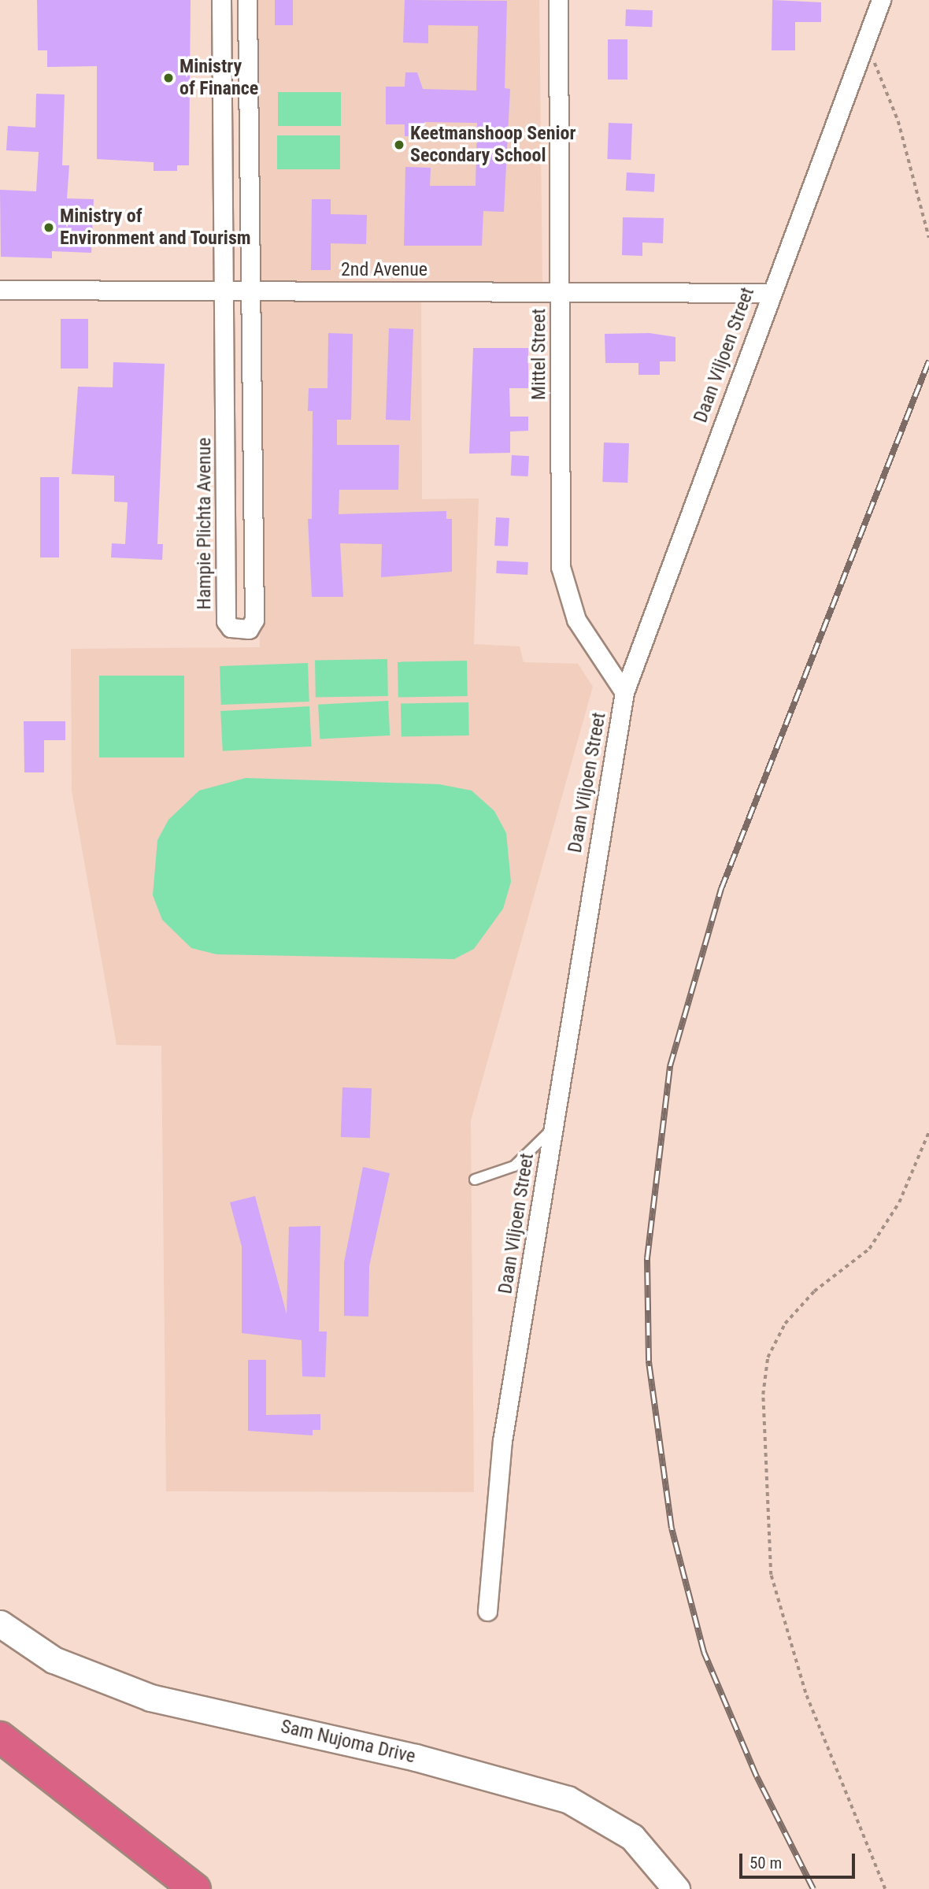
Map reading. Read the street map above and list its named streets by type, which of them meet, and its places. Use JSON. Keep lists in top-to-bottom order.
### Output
{
  "streets": {
    "main road": ["Sam Nujoma Drive"],
    "street": [
      "2nd Avenue",
      "Mittel Street",
      "Daan Viljoen Street",
      "Hampie Plichta Avenue"
    ]
  },
  "crossings": [
    ["2nd Avenue", "Mittel Street"],
    ["2nd Avenue", "Daan Viljoen Street"],
    ["2nd Avenue", "Hampie Plichta Avenue"],
    ["Mittel Street", "Daan Viljoen Street"]
  ],
  "places": ["Ministry of Finance", "Keetmanshoop Senior Secondary School", "Ministry of Environment and Tourism"],
  "scale_bar": "50 m"
}
